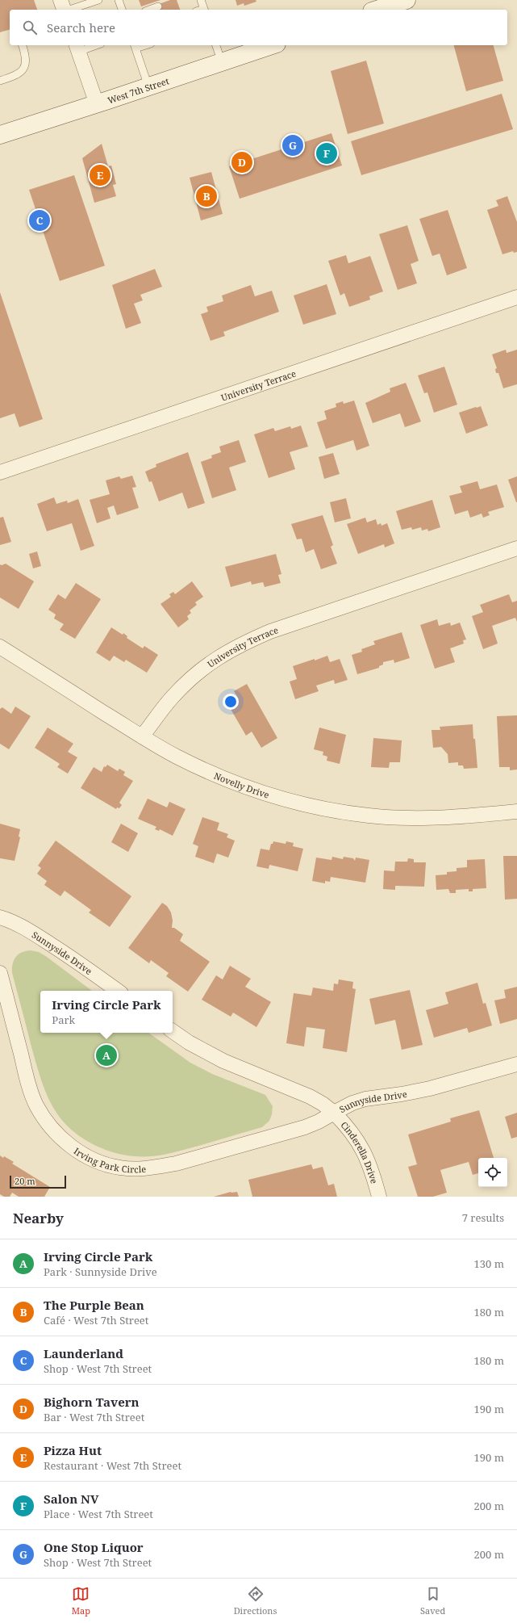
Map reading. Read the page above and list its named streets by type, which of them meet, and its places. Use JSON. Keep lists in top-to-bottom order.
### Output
{
  "streets": {
    "main road": ["West 7th Street"],
    "street": [
      "University Terrace",
      "Novelly Drive",
      "Sunnyside Drive",
      "Cinderella Drive",
      "Irving Park Circle"
    ]
  },
  "crossings": [
    ["University Terrace", "Novelly Drive"],
    ["Sunnyside Drive", "Cinderella Drive"],
    ["Sunnyside Drive", "Irving Park Circle"],
    ["Cinderella Drive", "Irving Park Circle"]
  ],
  "scale_bar": "20 m",
  "page": {
    "search": "Search here",
    "pins": [
      "G",
      "F",
      "D",
      "E",
      "B",
      "C",
      "A"
    ],
    "popup": ["Irving Circle Park", "Park"],
    "scale": "20 m",
    "heading": ["Nearby", "7 results"],
    "list": [
      {
        "mark": "A",
        "name": "Irving Circle Park",
        "note": "Park · Sunnyside Drive",
        "value": "130 m"
      },
      {
        "mark": "B",
        "name": "The Purple Bean",
        "note": "Café · West 7th Street",
        "value": "180 m"
      },
      {
        "mark": "C",
        "name": "Launderland",
        "note": "Shop · West 7th Street",
        "value": "180 m"
      },
      {
        "mark": "D",
        "name": "Bighorn Tavern",
        "note": "Bar · West 7th Street",
        "value": "190 m"
      },
      {
        "mark": "E",
        "name": "Pizza Hut",
        "note": "Restaurant · West 7th Street",
        "value": "190 m"
      },
      {
        "mark": "F",
        "name": "Salon NV",
        "note": "Place · West 7th Street",
        "value": "200 m"
      },
      {
        "mark": "G",
        "name": "One Stop Liquor",
        "note": "Shop · West 7th Street",
        "value": "200 m"
      }
    ],
    "nav": ["Map", "Directions", "Saved"]
  }
}
